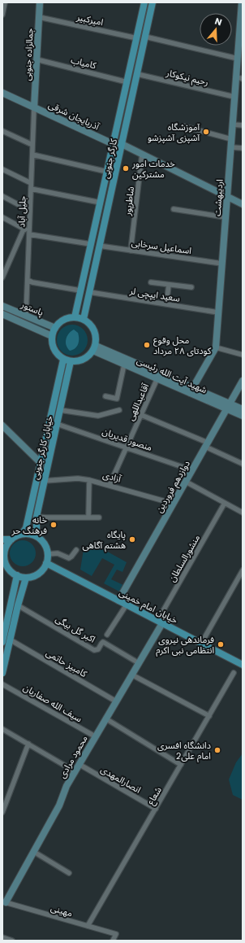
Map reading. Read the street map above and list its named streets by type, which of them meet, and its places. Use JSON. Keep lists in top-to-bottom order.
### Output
{
  "streets": {
    "main road": [
      "جمالزاده جنوبی",
      "آذربایجان شرقی",
      "کارگر جنوبی",
      "اردیبهشت",
      "پاستور",
      "شهید آیت الله رئیسی",
      "خیابان کارگر جنوبی",
      "دوازدهم فروردین",
      "خیابان امام خمینی",
      "محمود مرادی"
    ],
    "street": [
      "امیرکبیر",
      "کامیاب",
      "رحیم نیکوکار",
      "شاطرپور",
      "جلیل آباد",
      "اسماعیل سرخابی",
      "سعید ایپچی لر",
      "آقاعبداللهی",
      "منصور قدیریان",
      "آزادی",
      "منشورالسلطان",
      "اکبر گل بیگی",
      "کامبیز حاتمی",
      "سیف الله صفاریان",
      "انصارالمهدی",
      "شعاع",
      "مهینی"
    ]
  },
  "crossings": [
    ["امیرکبیر", "جمالزاده جنوبی"],
    ["امیرکبیر", "کارگر جنوبی"],
    ["جمالزاده جنوبی", "کامیاب"],
    ["جمالزاده جنوبی", "آذربایجان شرقی"],
    ["جمالزاده جنوبی", "جلیل آباد"],
    ["کامیاب", "کارگر جنوبی"],
    ["رحیم نیکوکار", "کارگر جنوبی"],
    ["رحیم نیکوکار", "اردیبهشت"],
    ["آذربایجان شرقی", "کارگر جنوبی"],
    ["آذربایجان شرقی", "اردیبهشت"],
    ["آذربایجان شرقی", "شاطرپور"],
    ["آذربایجان شرقی", "جلیل آباد"],
    ["کارگر جنوبی", "اسماعیل سرخابی"],
    ["کارگر جنوبی", "سعید ایپچی لر"],
    ["کارگر جنوبی", "پاستور"],
    ["کارگر جنوبی", "شهید آیت الله رئیسی"],
    ["کارگر جنوبی", "خیابان کارگر جنوبی"],
    ["اردیبهشت", "اسماعیل سرخابی"],
    ["اردیبهشت", "سعید ایپچی لر"],
    ["اردیبهشت", "شهید آیت الله رئیسی"],
    ["شاطرپور", "اسماعیل سرخابی"],
    ["جلیل آباد", "پاستور"],
    ["پاستور", "شهید آیت الله رئیسی"],
    ["پاستور", "خیابان کارگر جنوبی"],
    ["شهید آیت الله رئیسی", "آقاعبداللهی"],
    ["شهید آیت الله رئیسی", "خیابان کارگر جنوبی"],
    ["شهید آیت الله رئیسی", "دوازدهم فروردین"],
    ["آقاعبداللهی", "منصور قدیریان"],
    ["آقاعبداللهی", "آزادی"],
    ["منصور قدیریان", "خیابان کارگر جنوبی"],
    ["منصور قدیریان", "دوازدهم فروردین"],
    ["خیابان کارگر جنوبی", "آزادی"],
    ["خیابان کارگر جنوبی", "خیابان امام خمینی"],
    ["آزادی", "دوازدهم فروردین"],
    ["دوازدهم فروردین", "خیابان امام خمینی"],
    ["منشورالسلطان", "خیابان امام خمینی"],
    ["منشورالسلطان", "محمود مرادی"],
    ["خیابان امام خمینی", "محمود مرادی"],
    ["اکبر گل بیگی", "محمود مرادی"],
    ["کامبیز حاتمی", "محمود مرادی"],
    ["سیف الله صفاریان", "محمود مرادی"],
    ["محمود مرادی", "انصارالمهدی"],
    ["محمود مرادی", "مهینی"],
    ["انصارالمهدی", "شعاع"],
    ["شعاع", "مهینی"]
  ],
  "places": [
    "آموزشگاه آشپزی آشپزشو",
    "خدمات امور مشترکین",
    "محل وقوع کودتای ۲۸ مرداد",
    "خانه فرهنگ حر",
    "پایگاه هشتم آگاهی",
    "فرماندهی نیروی انتظامی نبی اکرم",
    "دانشگاه افسری امام علی2"
  ],
  "north": "top"
}
